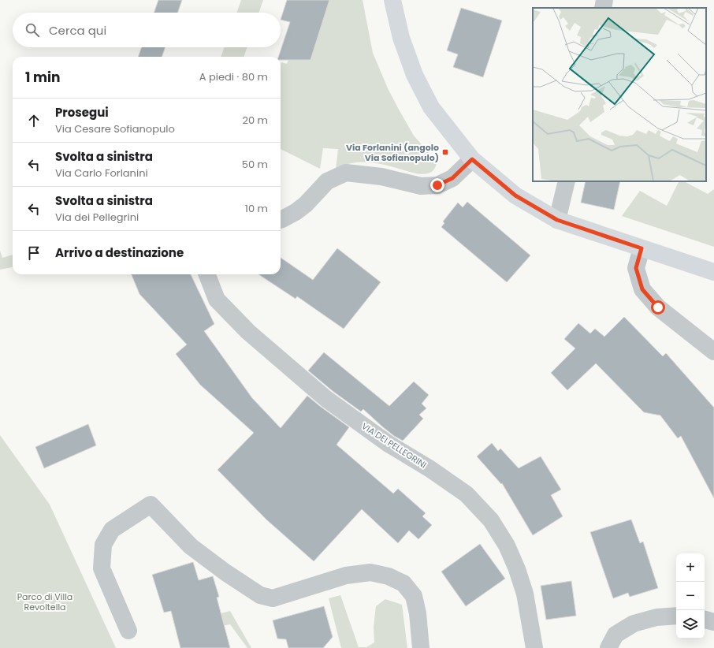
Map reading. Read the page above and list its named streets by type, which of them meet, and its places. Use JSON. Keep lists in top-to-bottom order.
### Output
{
  "streets": {
    "street": ["VIA DEI PELLEGRINI"]
  },
  "parks": ["Parco di Villa Revoltella"],
  "places": {
    "transit": ["Via Forlanini (angolo Via Sofianopulo)"]
  },
  "page": {
    "search": "Cerca qui",
    "heading": ["1 min", "A piedi · 80 m"],
    "list": [
      ["Prosegui", "Via Cesare Sofianopulo", "20 m"],
      ["Svolta a sinistra", "Via Carlo Forlanini", "50 m"],
      ["Svolta a sinistra", "Via dei Pellegrini", "10 m"],
      "Arrivo a destinazione"
    ],
    "map_buttons": ["+", "−"]
  }
}
